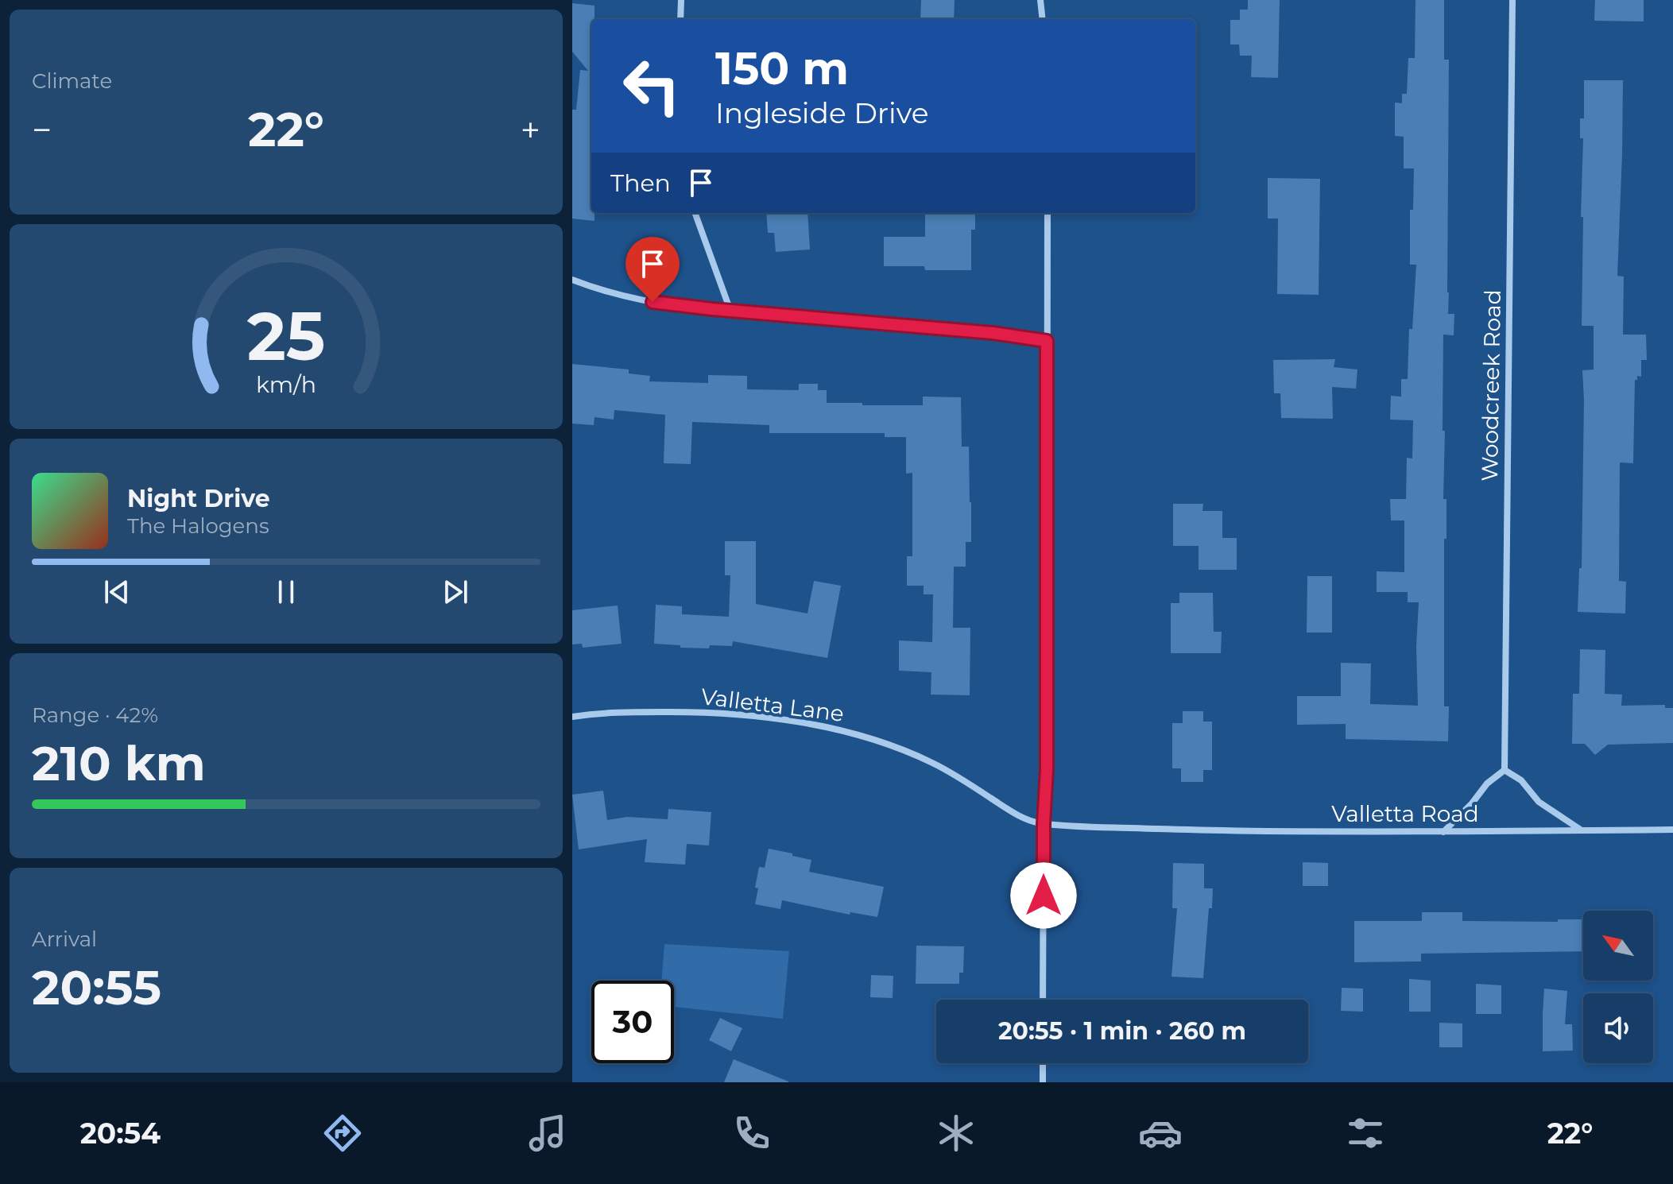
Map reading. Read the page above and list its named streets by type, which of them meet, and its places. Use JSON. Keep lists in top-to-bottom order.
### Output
{
  "streets": {
    "street": ["Woodcreek Road", "Valletta Lane", "Valletta Road"]
  },
  "crossings": [
    ["Valletta Lane", "Valletta Road"]
  ],
  "north": "top left",
  "page": {
    "tile": [
      "Climate",
      ["Range · 42%", "210 km"],
      ["Arrival", "20:55"]
    ],
    "turn": ["150 m", "Ingleside Drive"],
    "heat": ["−", "22°", "+"],
    "then": "Then",
    "song": ["Night Drive", "The Halogens"],
    "limit": "30",
    "trip": "20:55 · 1 min · 260 m",
    "tabs": ["20:54", "22°"],
    "gauge": ["25", "km/h"]
  }
}
